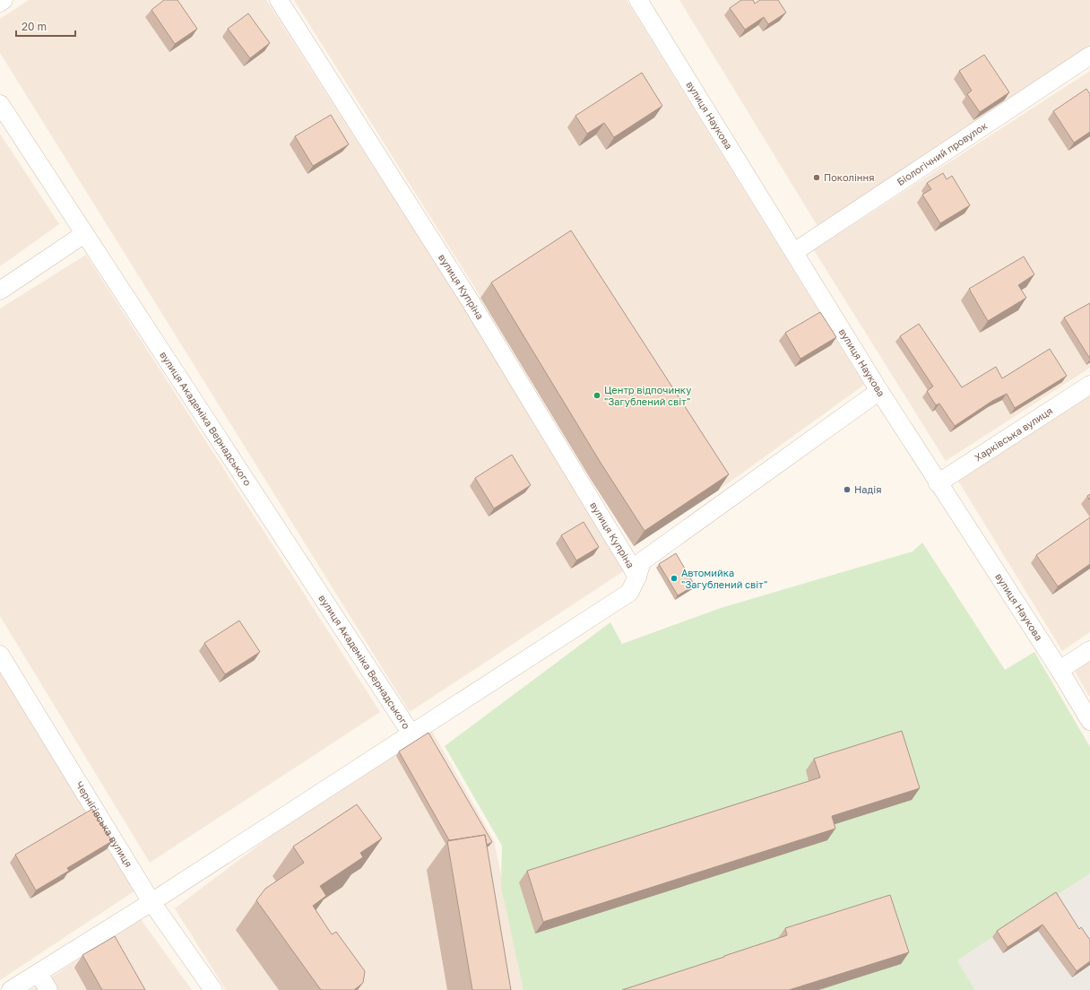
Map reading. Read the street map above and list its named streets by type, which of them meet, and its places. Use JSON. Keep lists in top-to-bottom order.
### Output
{
  "streets": {
    "street": [
      "вулиця Наукова",
      "Біологічний провулок",
      "вулиця Купріна",
      "вулиця Академіка Вернадського",
      "Харківська вулиця",
      "Чернігівська вулиця"
    ]
  },
  "crossings": [
    ["вулиця Наукова", "Біологічний провулок"],
    ["вулиця Наукова", "Харківська вулиця"]
  ],
  "places": [
    "Покоління",
    "Центр відпочинку \"Загублений світ\"",
    "Надія",
    "Автомийка \"Загублений світ\""
  ],
  "scale_bar": "20 m"
}
